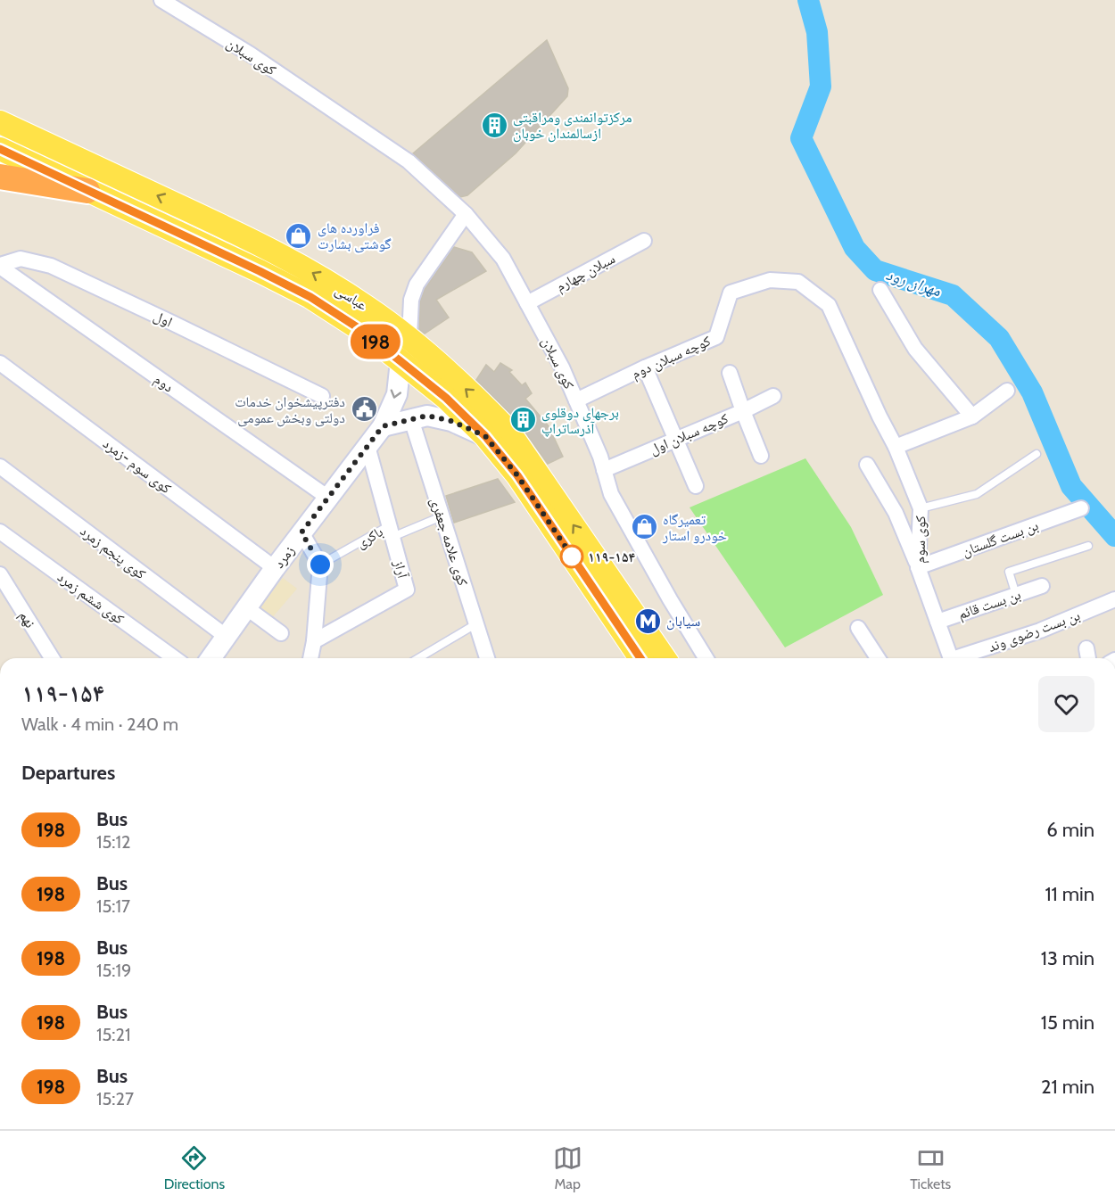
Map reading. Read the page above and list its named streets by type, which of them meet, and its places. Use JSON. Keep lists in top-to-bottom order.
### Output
{
  "streets": {
    "main road": ["عباسى"],
    "street": [
      "کوی سبلان",
      "سبلان چهارم",
      "اول",
      "کوچه سبلان دوم",
      "دوم",
      "کوچه سبلان اول",
      "کوی سوم -زمرد",
      "بن بست گلستان",
      "کوی سوم",
      "کوی علامه جعفری",
      "کوی پنجم زمرد",
      "زمرد",
      "آراز",
      "کوی ششم زمرد",
      "بن بست قائم",
      "نهم",
      "بن بست رضوی وند"
    ],
    "lane": ["باکری"]
  },
  "crossings": [
    ["کوی سبلان", "سبلان چهارم"],
    ["کوی سبلان", "کوچه سبلان دوم"],
    ["کوی سبلان", "کوچه سبلان اول"],
    ["عباسى", "زمرد"],
    ["اول", "دوم"],
    ["کوچه سبلان دوم", "کوی سوم"],
    ["دوم", "زمرد"],
    ["کوی سوم -زمرد", "زمرد"],
    ["باکری", "کوی علامه جعفری"],
    ["باکری", "آراز"],
    ["بن بست گلستان", "کوی سوم"],
    ["کوی سوم", "بن بست قائم"],
    ["کوی پنجم زمرد", "زمرد"],
    ["زمرد", "آراز"]
  ],
  "water": ["مهران رود"],
  "places": {
    "building": ["مرکزتوانمندی ومراقبتی ازسالمندان خوبان", "برجهای دوقلوی آذرساتراپ"],
    "shop": ["فراورده های گوشتی بشارت", "تعمیرگاه خودرو استار"],
    "public building": ["دفترپیشخوان خدمات دولتی وبخش عمومی"],
    "other": ["۱۱۹-۱۵۴"],
    "metro station": ["سیابان"]
  },
  "lines": ["bus line 198"],
  "page": {
    "on_map": "198",
    "heading": [
      ["۱۱۹-۱۵۴", "Walk · 4 min · 240 m"],
      "Departures"
    ],
    "list": [
      {
        "mark": "198",
        "name": "Bus",
        "note": "15:12",
        "value": "6 min"
      },
      {
        "mark": "198",
        "name": "Bus",
        "note": "15:17",
        "value": "11 min"
      },
      {
        "mark": "198",
        "name": "Bus",
        "note": "15:19",
        "value": "13 min"
      },
      {
        "mark": "198",
        "name": "Bus",
        "note": "15:21",
        "value": "15 min"
      },
      {
        "mark": "198",
        "name": "Bus",
        "note": "15:27",
        "value": "21 min"
      }
    ],
    "tabs": ["Directions", "Map", "Tickets"]
  }
}
